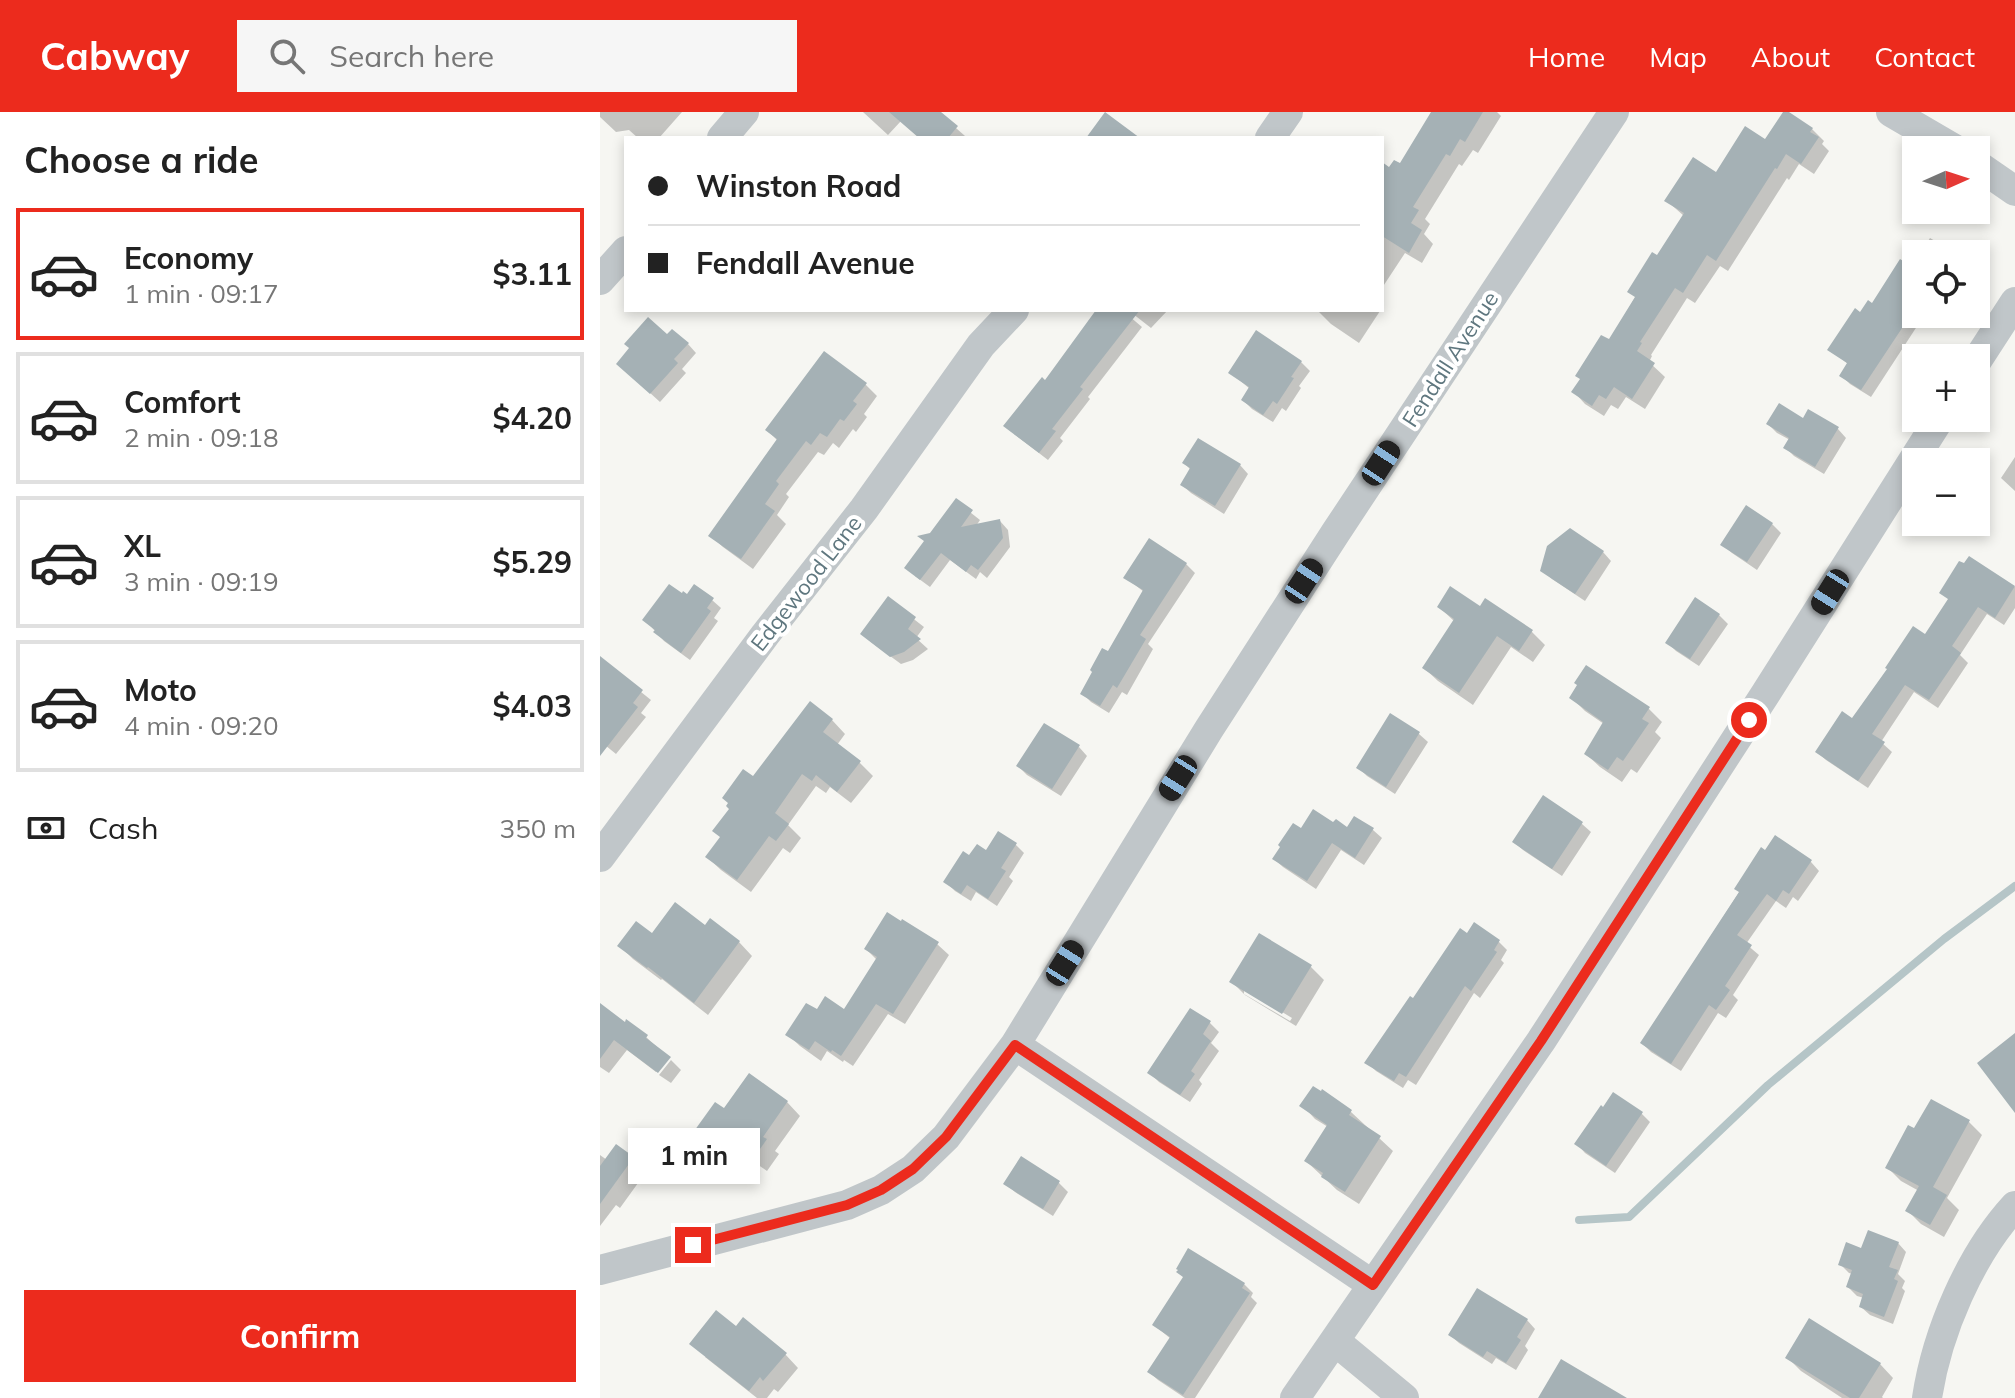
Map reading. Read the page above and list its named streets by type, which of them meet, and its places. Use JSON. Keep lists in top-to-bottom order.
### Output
{
  "streets": {
    "street": ["Fendall Avenue", "Edgewood Lane"]
  },
  "north": "right",
  "page": {
    "header": "Cabway",
    "search": "Search here",
    "nav": [
      "Home",
      "Map",
      "About",
      "Contact"
    ],
    "heading": "Choose a ride",
    "map_buttons": ["+", "−"],
    "banner": ["Winston Road", "Fendall Avenue"],
    "list": [
      {
        "name": "Economy",
        "note": "1 min · 09:17",
        "value": "$3.11"
      },
      {
        "name": "Comfort",
        "note": "2 min · 09:18",
        "value": "$4.20"
      },
      {
        "name": "XL",
        "note": "3 min · 09:19",
        "value": "$5.29"
      },
      {
        "name": "Moto",
        "note": "4 min · 09:20",
        "value": "$4.03"
      }
    ],
    "pay": ["Cash", "350 m"],
    "bubble": "1 min",
    "buttons": "Confirm"
  }
}
